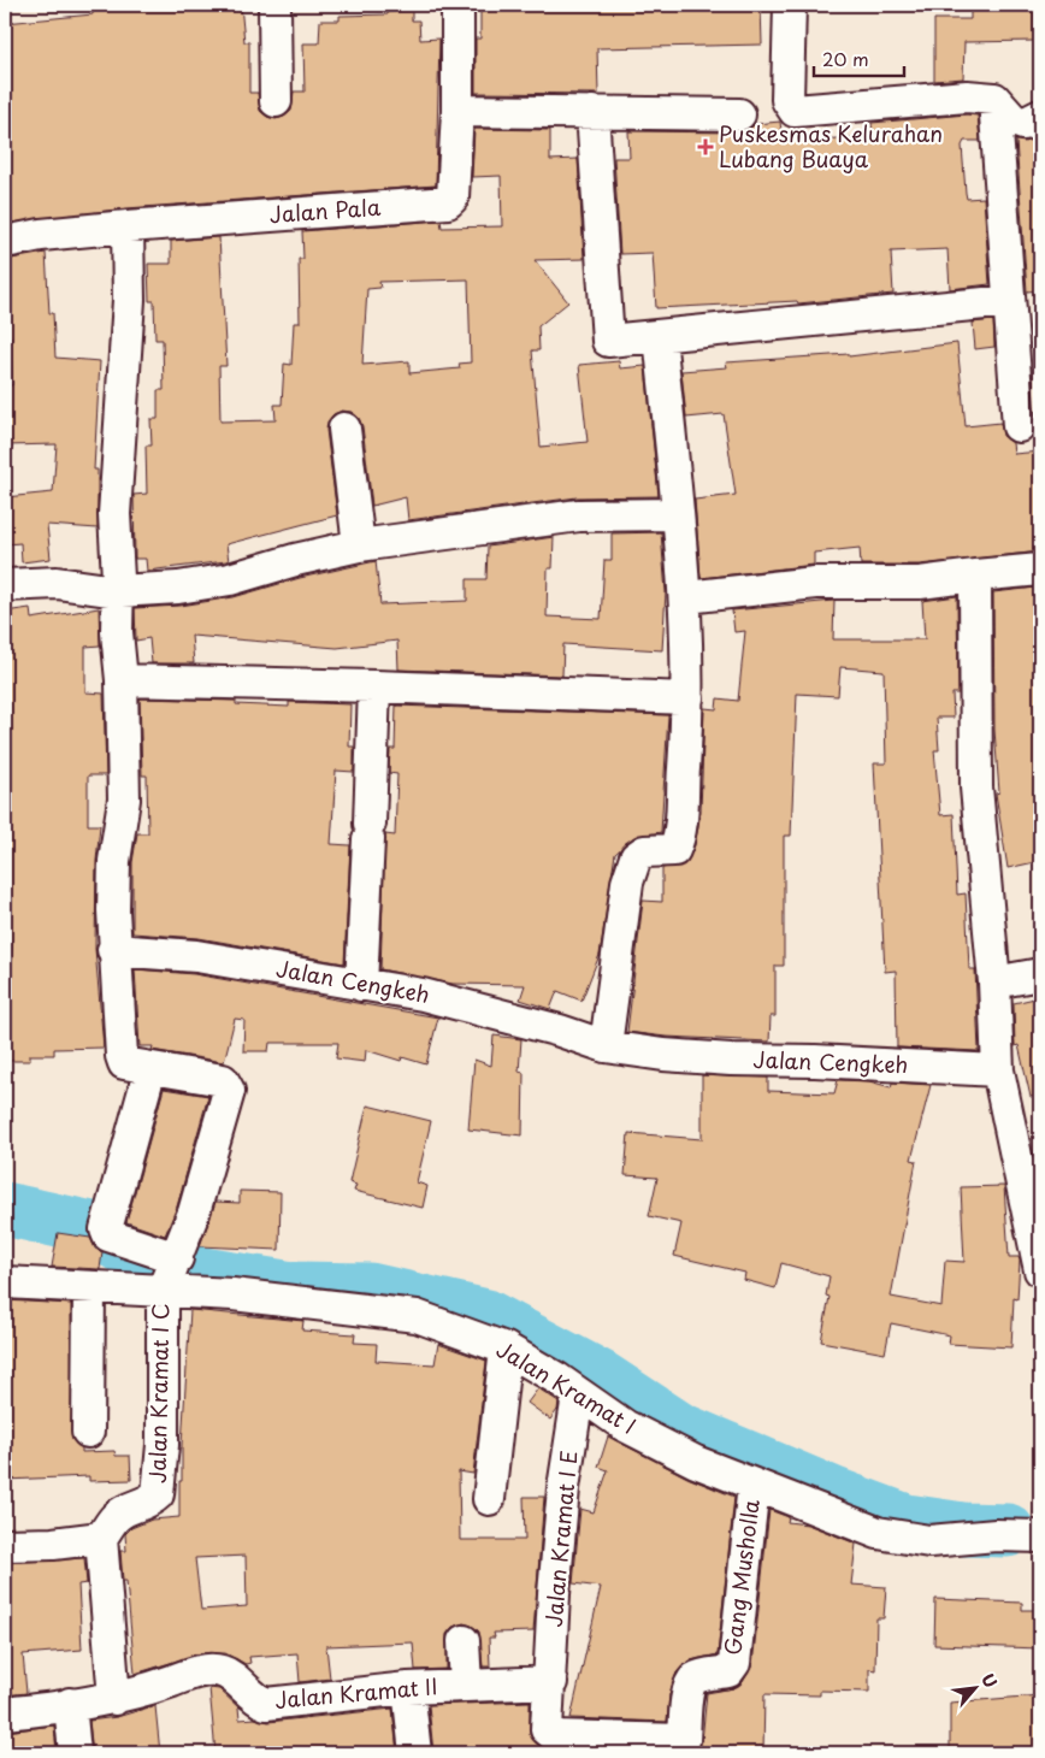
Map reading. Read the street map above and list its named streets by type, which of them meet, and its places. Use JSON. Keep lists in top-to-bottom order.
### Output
{
  "streets": {
    "street": [
      "Jalan Pala",
      "Jalan Cengkeh",
      "Jalan Kramat I",
      "Jalan Kramat I C",
      "Jalan Kramat I E",
      "Gang Musholla",
      "Jalan Kramat II"
    ]
  },
  "crossings": [
    ["Jalan Kramat I", "Jalan Kramat I C"],
    ["Jalan Kramat I", "Jalan Kramat I E"],
    ["Jalan Kramat I", "Gang Musholla"],
    ["Jalan Kramat I E", "Gang Musholla"],
    ["Jalan Kramat I E", "Jalan Kramat II"],
    ["Gang Musholla", "Jalan Kramat II"]
  ],
  "places": {
    "health": ["Puskesmas Kelurahan Lubang Buaya"]
  },
  "scale_bar": "20 m",
  "north": "top right"
}
